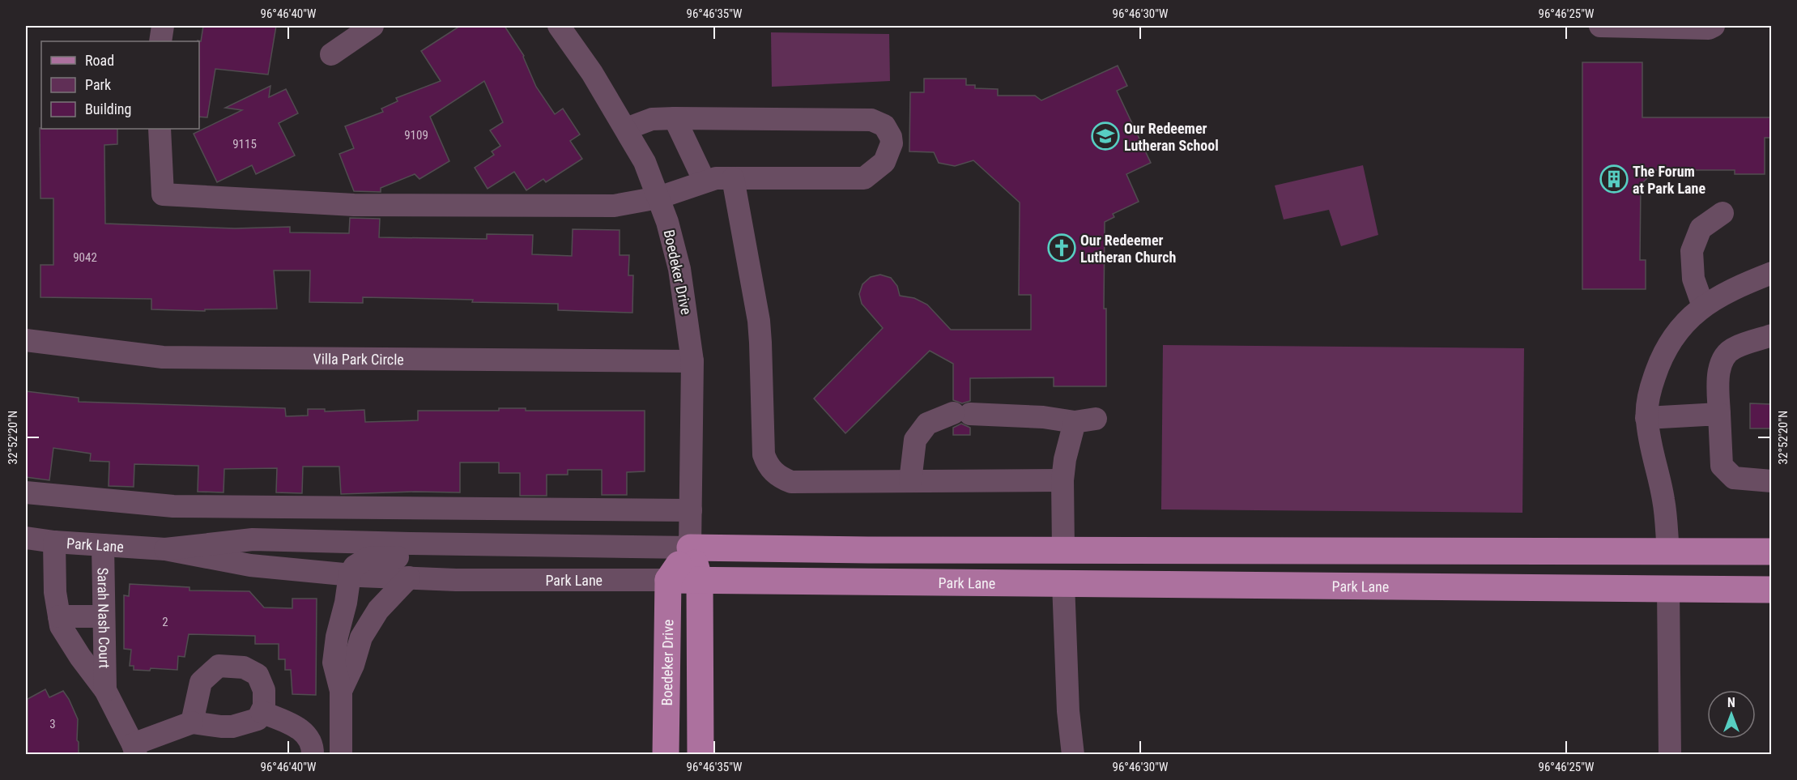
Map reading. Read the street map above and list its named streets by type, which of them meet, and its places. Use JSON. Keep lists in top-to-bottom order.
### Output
{
  "streets": {
    "main road": ["Boedeker Drive", "Park Lane"],
    "street": ["Villa Park Circle", "Sarah Nash Court"]
  },
  "crossings": [
    ["Boedeker Drive", "Villa Park Circle"],
    ["Boedeker Drive", "Park Lane"],
    ["Park Lane", "Sarah Nash Court"]
  ],
  "places": {
    "school or university": ["Our Redeemer Lutheran School"],
    "building": ["The Forum at Park Lane"],
    "church": ["Our Redeemer Lutheran Church"]
  },
  "house_numbers": [
    "9109",
    "9115",
    "9042",
    "2",
    "3"
  ],
  "legend": ["Road", "Park", "Building"],
  "north": "top",
  "coordinates": [
    "96°46'40\"W",
    "96°46'35\"W",
    "96°46'30\"W",
    "96°46'25\"W",
    "32°52'20\"N"
  ]
}
